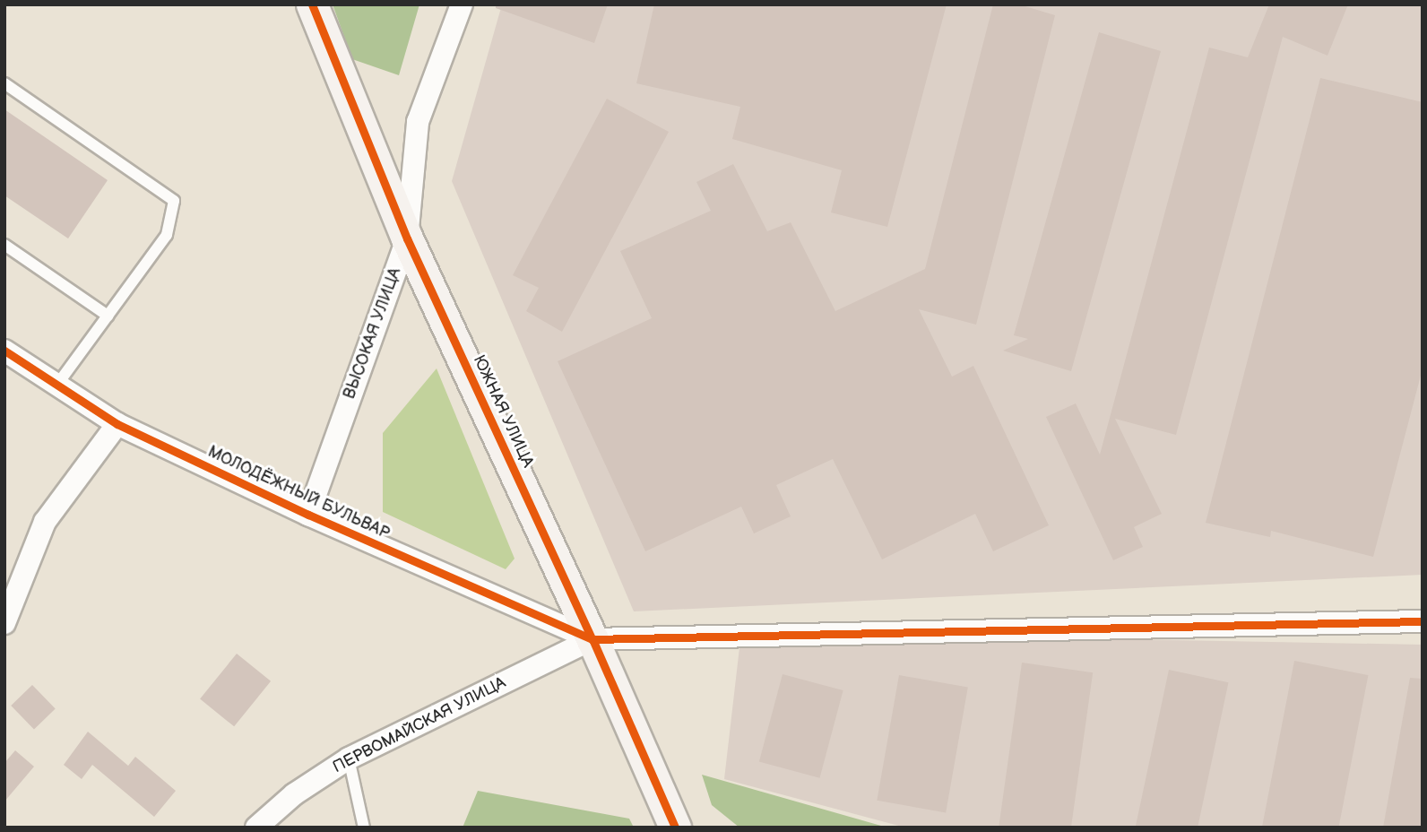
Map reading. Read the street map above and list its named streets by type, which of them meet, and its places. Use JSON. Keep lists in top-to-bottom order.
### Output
{
  "streets": {
    "street": [
      "ВЫСОКАЯ УЛИЦА",
      "ЮЖНАЯ УЛИЦА",
      "МОЛОДЁЖНЫЙ БУЛЬВАР",
      "ПЕРВОМАЙСКАЯ УЛИЦА"
    ]
  },
  "crossings": [
    ["ВЫСОКАЯ УЛИЦА", "ЮЖНАЯ УЛИЦА"],
    ["ВЫСОКАЯ УЛИЦА", "МОЛОДЁЖНЫЙ БУЛЬВАР"],
    ["ЮЖНАЯ УЛИЦА", "МОЛОДЁЖНЫЙ БУЛЬВАР"],
    ["ЮЖНАЯ УЛИЦА", "ПЕРВОМАЙСКАЯ УЛИЦА"],
    ["МОЛОДЁЖНЫЙ БУЛЬВАР", "ПЕРВОМАЙСКАЯ УЛИЦА"]
  ]
}
